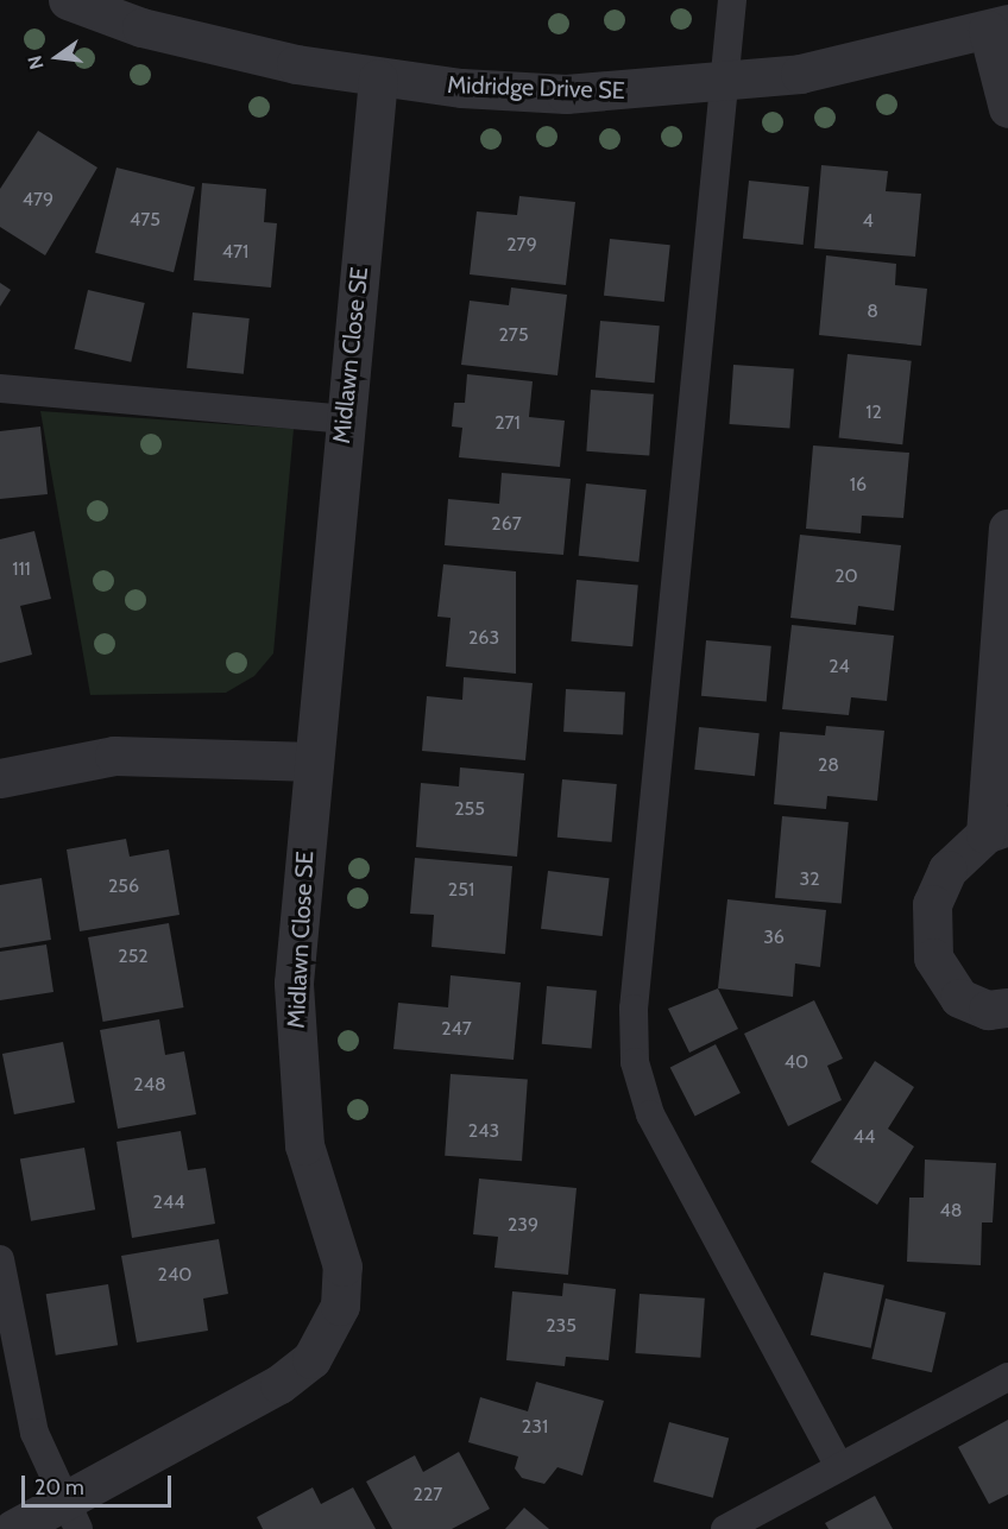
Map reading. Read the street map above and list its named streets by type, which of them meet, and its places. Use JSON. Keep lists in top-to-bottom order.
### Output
{
  "streets": {
    "street": ["Midridge Drive SE", "Midlawn Close SE"]
  },
  "crossings": [
    ["Midridge Drive SE", "Midlawn Close SE"]
  ],
  "house_numbers": [
    "479",
    "475",
    "4",
    "279",
    "471",
    "8",
    "275",
    "12",
    "271",
    "16",
    "267",
    "111",
    "20",
    "263",
    "24",
    "28",
    "255",
    "32",
    "256",
    "251",
    "36",
    "252",
    "247",
    "40",
    "248",
    "243",
    "44",
    "244",
    "48",
    "239",
    "240",
    "235",
    "231",
    "227"
  ],
  "scale_bar": "20 m",
  "north": "left"
}
